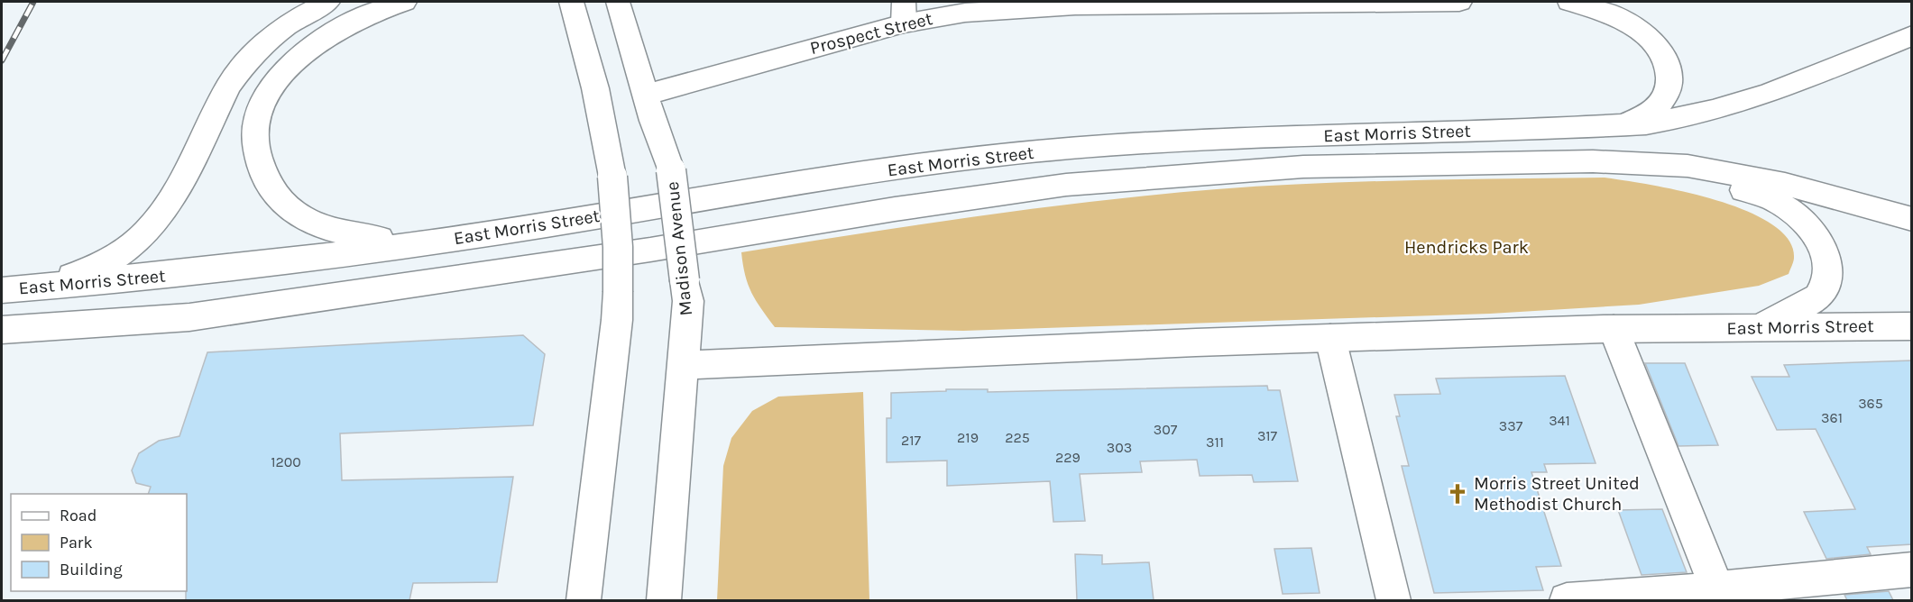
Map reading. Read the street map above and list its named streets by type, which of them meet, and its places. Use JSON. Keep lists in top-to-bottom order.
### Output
{
  "streets": {
    "main road": ["Prospect Street", "East Morris Street", "Madison Avenue"]
  },
  "crossings": [
    ["Prospect Street", "Madison Avenue"],
    ["East Morris Street", "Madison Avenue"]
  ],
  "parks": ["Hendricks Park"],
  "places": {
    "church": ["Morris Street United Methodist Church"]
  },
  "house_numbers": [
    "365",
    "361",
    "341",
    "337",
    "307",
    "317",
    "219",
    "225",
    "217",
    "311",
    "303",
    "229",
    "1200"
  ],
  "legend": ["Road", "Park", "Building"]
}
